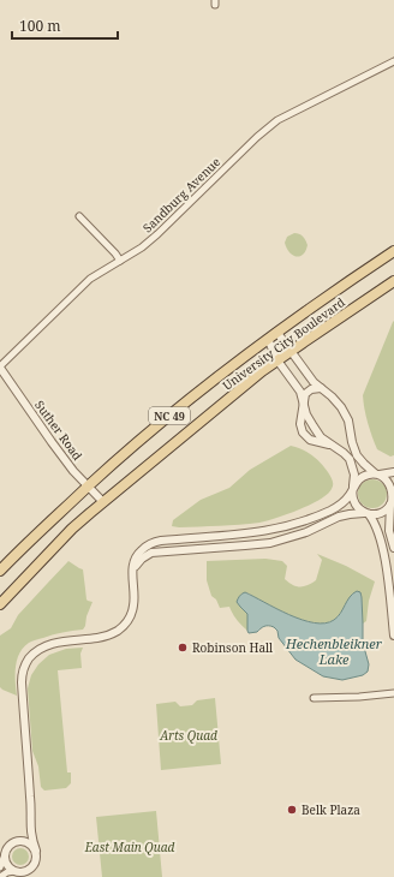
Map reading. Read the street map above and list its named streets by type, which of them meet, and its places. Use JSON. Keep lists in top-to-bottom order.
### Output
{
  "streets": {
    "main road": ["University City Boulevard", "NC 49"],
    "street": ["Sandburg Avenue", "Suther Road"]
  },
  "crossings": [
    ["Sandburg Avenue", "Suther Road"],
    ["University City Boulevard", "Suther Road"]
  ],
  "water": ["Hechenbleikner Lake"],
  "parks": ["Arts Quad", "East Main Quad"],
  "places": ["Robinson Hall", "Belk Plaza"],
  "scale_bar": "100 m"
}
